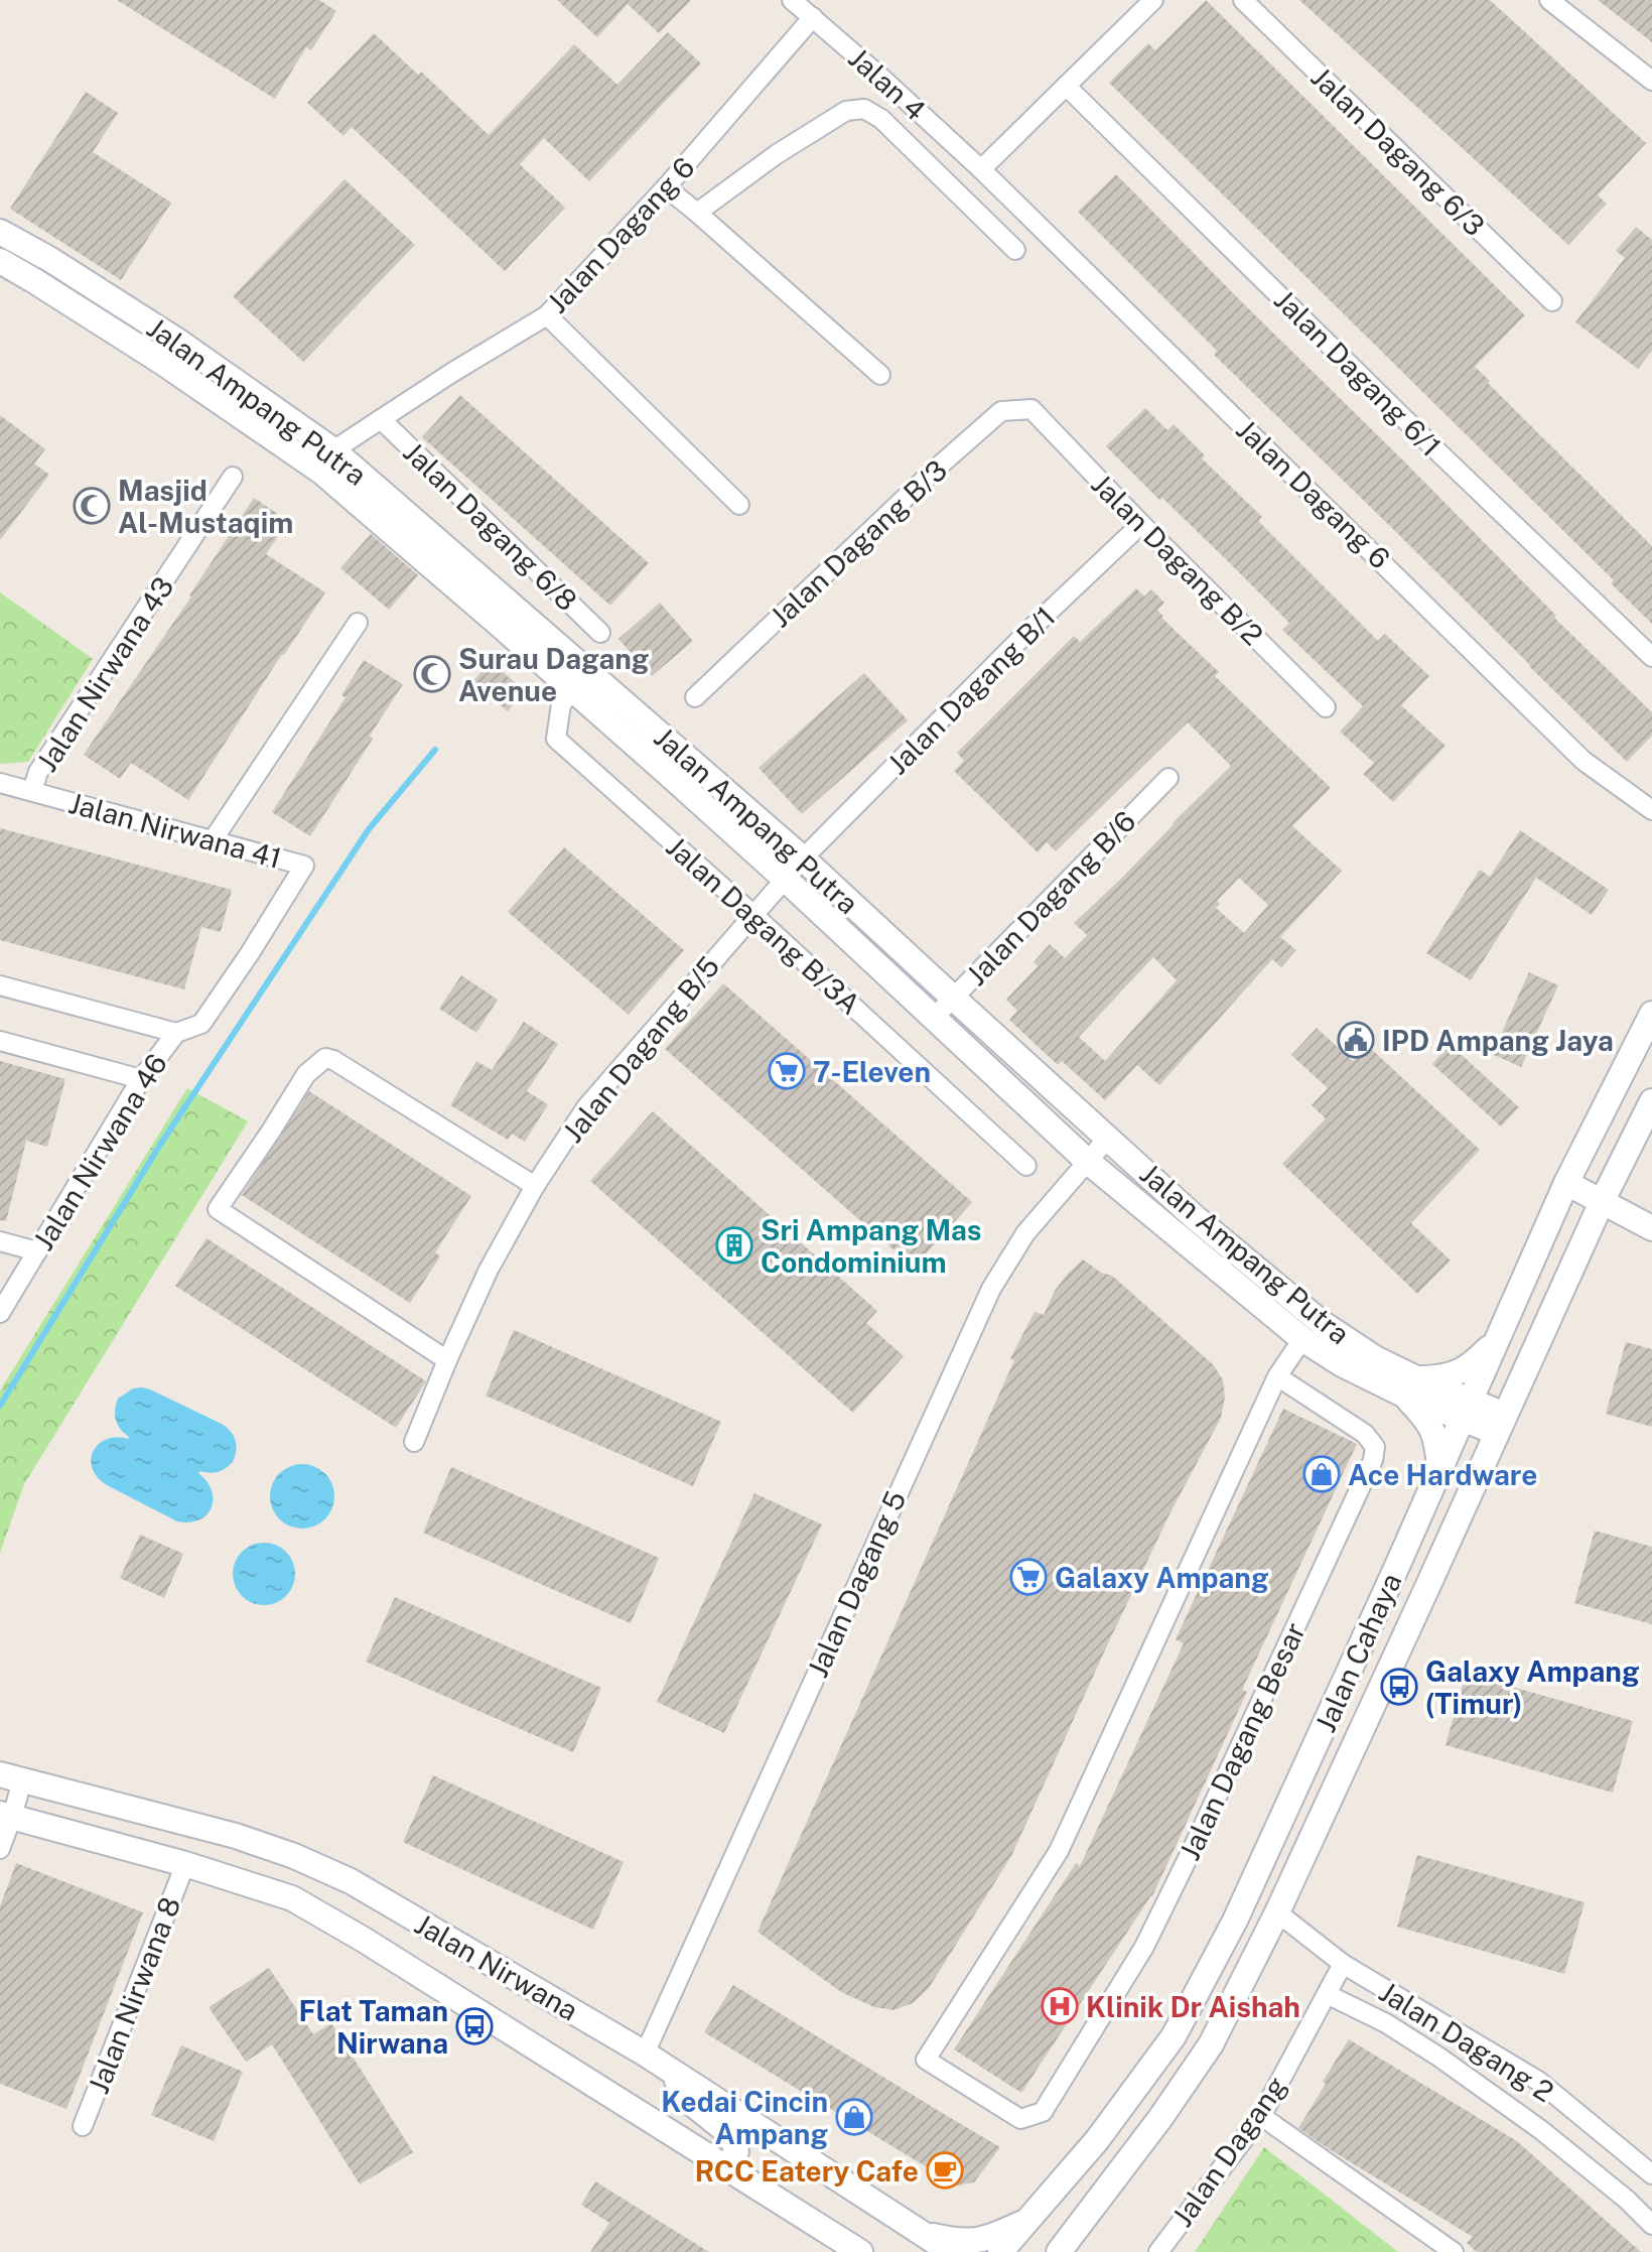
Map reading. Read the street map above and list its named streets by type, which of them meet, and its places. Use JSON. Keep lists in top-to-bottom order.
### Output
{
  "streets": {
    "street": [
      "Jalan 4",
      "Jalan Dagang 6/3",
      "Jalan Dagang 6",
      "Jalan Dagang 6/1",
      "Jalan Ampang Putra",
      "Jalan Dagang 6/8",
      "Jalan Dagang B/3",
      "Jalan Dagang B/2",
      "Jalan Nirwana 43",
      "Jalan Dagang B/1",
      "Jalan Nirwana 41",
      "Jalan Dagang B/6",
      "Jalan Dagang B/3A",
      "Jalan Dagang B/5",
      "Jalan Nirwana 46",
      "Jalan Dagang 5",
      "Jalan Cahaya",
      "Jalan Dagang Besar",
      "Jalan Nirwana",
      "Jalan Nirwana 8",
      "Jalan Dagang 2",
      "Jalan Dagang"
    ]
  },
  "crossings": [
    ["Jalan 4", "Jalan Dagang 6"],
    ["Jalan Dagang 6", "Jalan Ampang Putra"],
    ["Jalan Dagang 6", "Jalan Dagang 6/8"],
    ["Jalan Ampang Putra", "Jalan Dagang B/1"],
    ["Jalan Ampang Putra", "Jalan Dagang B/6"],
    ["Jalan Ampang Putra", "Jalan Dagang B/3A"],
    ["Jalan Ampang Putra", "Jalan Dagang B/5"],
    ["Jalan Ampang Putra", "Jalan Dagang 5"],
    ["Jalan Ampang Putra", "Jalan Cahaya"],
    ["Jalan Dagang B/3", "Jalan Dagang B/2"],
    ["Jalan Dagang B/2", "Jalan Dagang B/1"],
    ["Jalan Nirwana 43", "Jalan Nirwana 41"],
    ["Jalan Dagang B/1", "Jalan Dagang B/5"],
    ["Jalan Nirwana 41", "Jalan Nirwana 46"],
    ["Jalan Dagang B/3A", "Jalan Dagang B/5"],
    ["Jalan Dagang 5", "Jalan Nirwana"],
    ["Jalan Cahaya", "Jalan Dagang 2"],
    ["Jalan Nirwana", "Jalan Nirwana 8"],
    ["Jalan Dagang 2", "Jalan Dagang"]
  ],
  "places": {
    "mosque": ["Masjid Al-Mustaqim", "Surau Dagang Avenue"],
    "public building": ["IPD Ampang Jaya"],
    "supermarket": ["7-Eleven", "Galaxy Ampang"],
    "building": ["Sri Ampang Mas Condominium"],
    "shop": ["Ace Hardware", "Kedai Cincin Ampang"],
    "bus stop": ["Galaxy Ampang (Timur)", "Flat Taman Nirwana"],
    "hospital": ["Klinik Dr Aishah"],
    "cafe": ["RCC Eatery Cafe"]
  }
}
